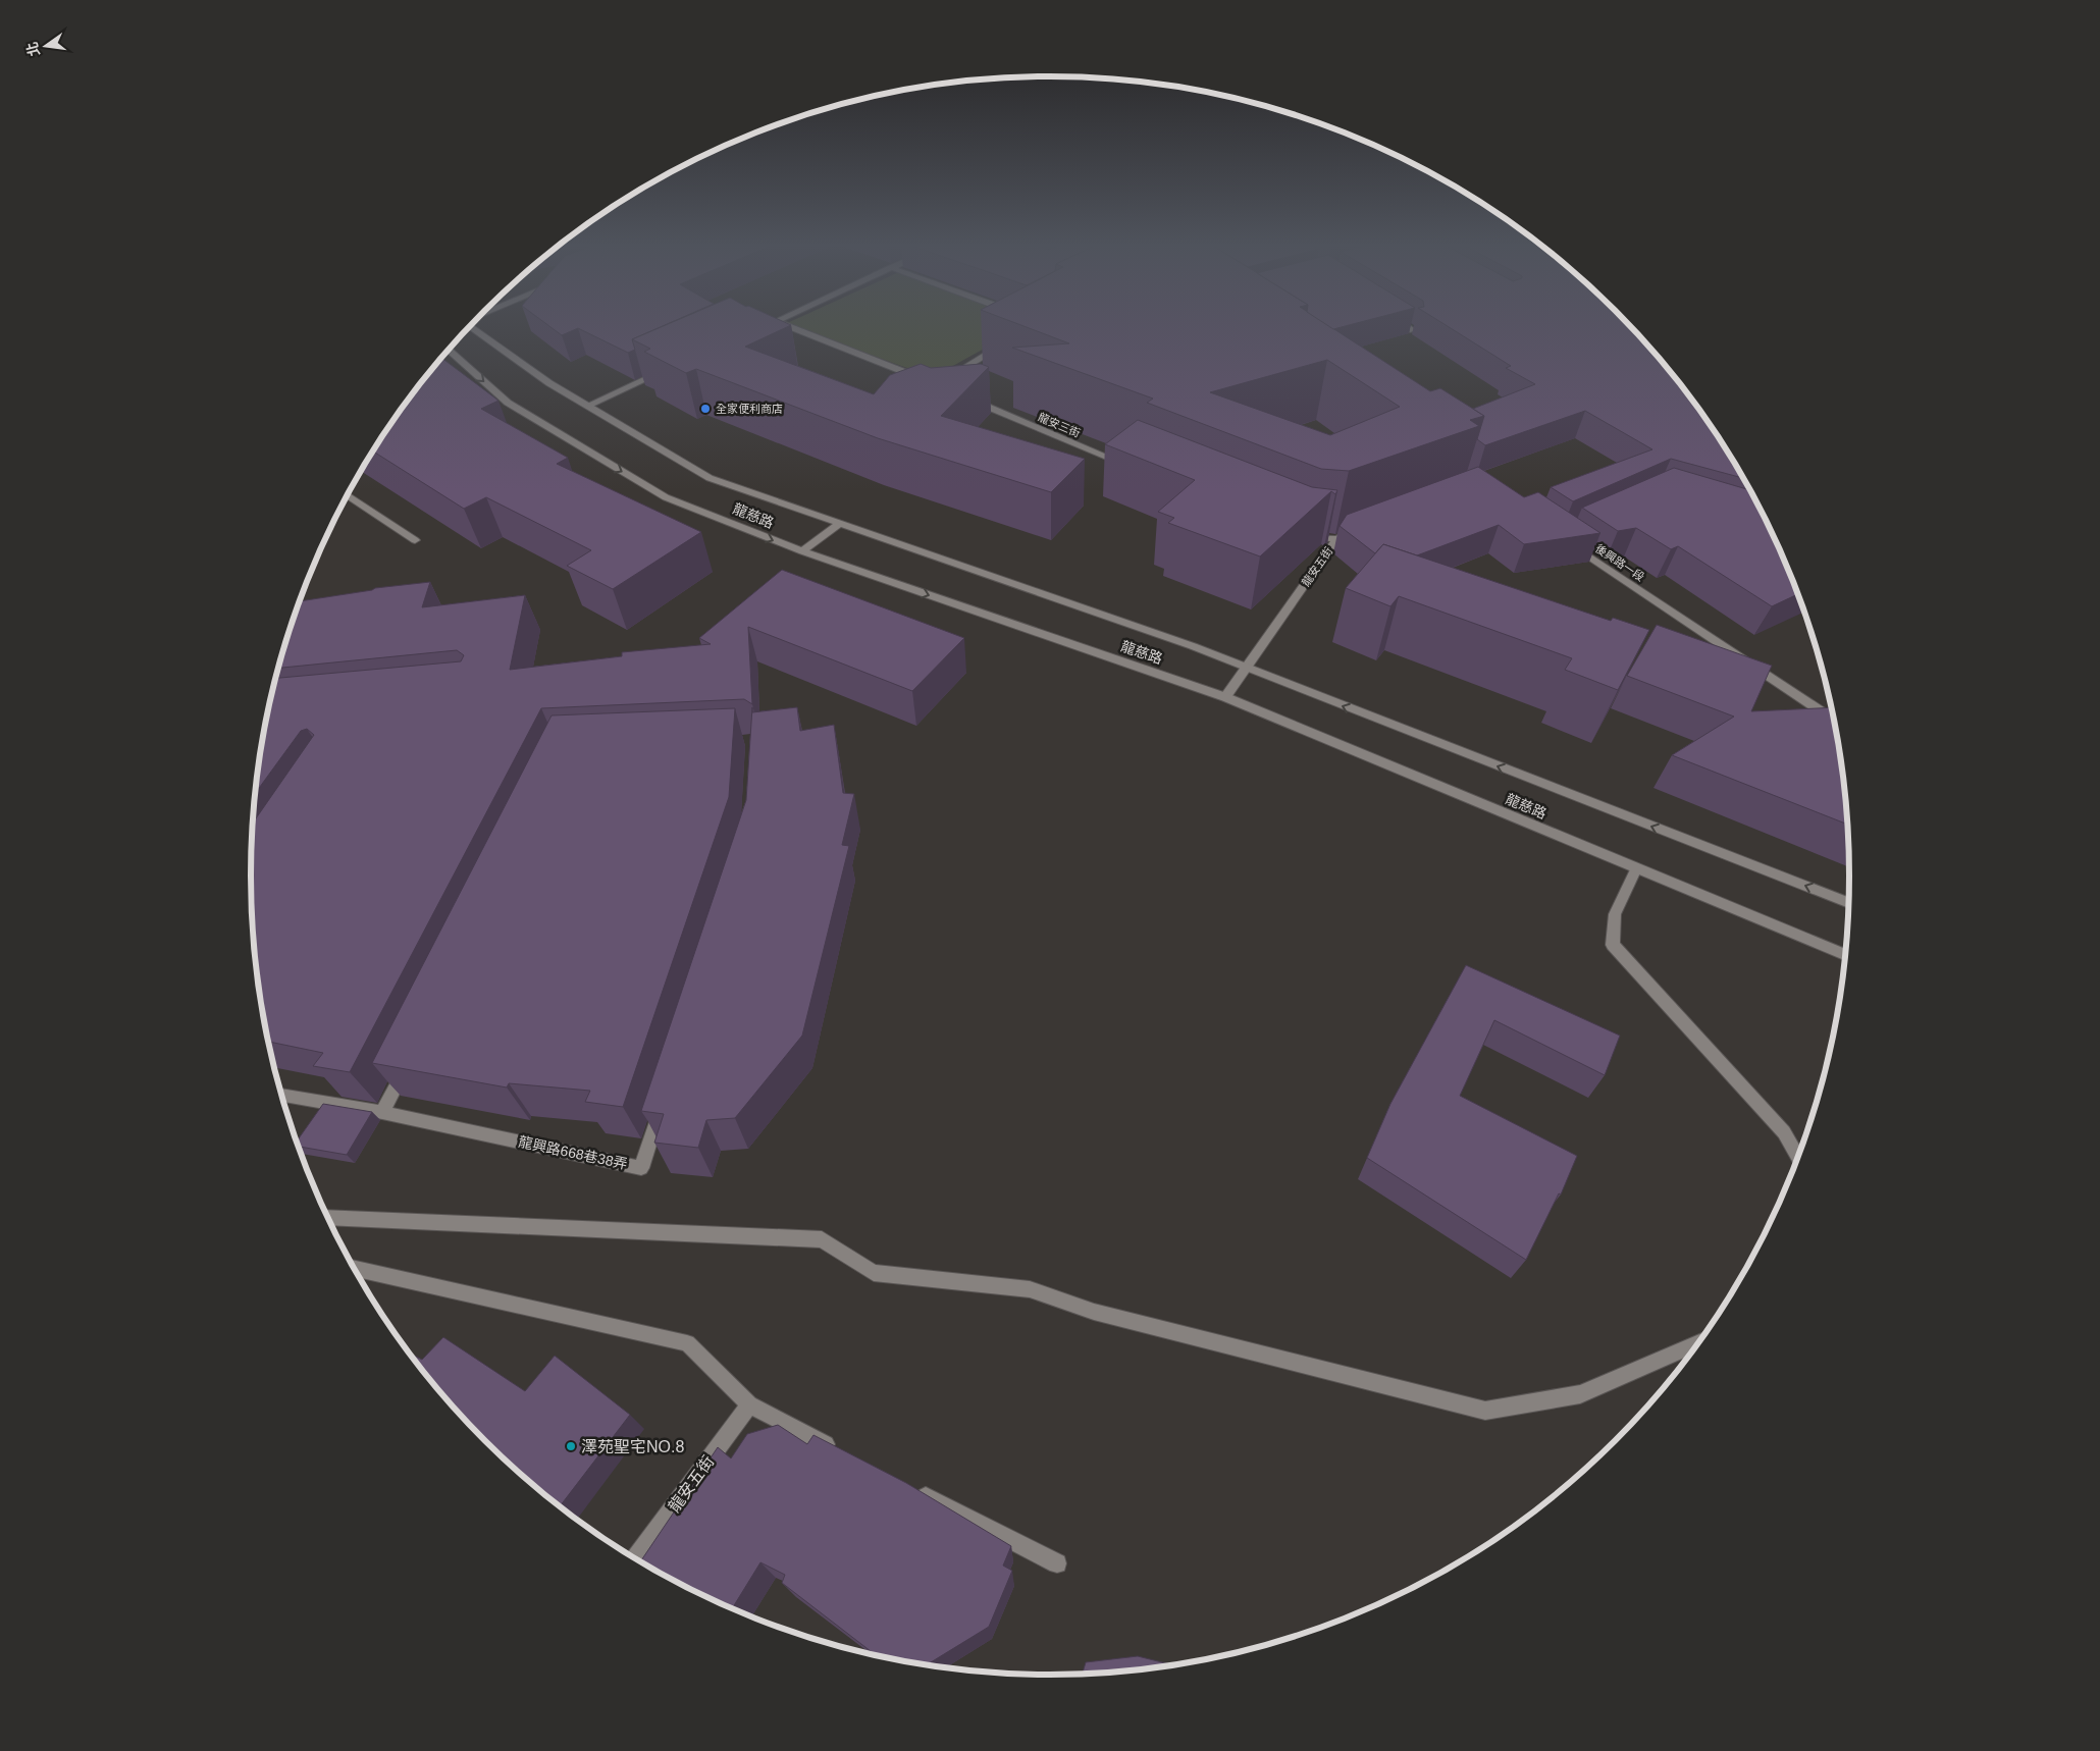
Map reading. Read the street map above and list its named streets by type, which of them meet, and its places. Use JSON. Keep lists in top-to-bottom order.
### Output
{
  "streets": {
    "street": [
      "龍安三街",
      "龍慈路",
      "後興路一段",
      "龍安五街",
      "龍興路668巷38弄"
    ]
  },
  "crossings": [
    ["龍慈路", "龍安五街"]
  ],
  "places": ["全家便利商店", "澤苑聖宅NO.8"],
  "north": "left"
}
